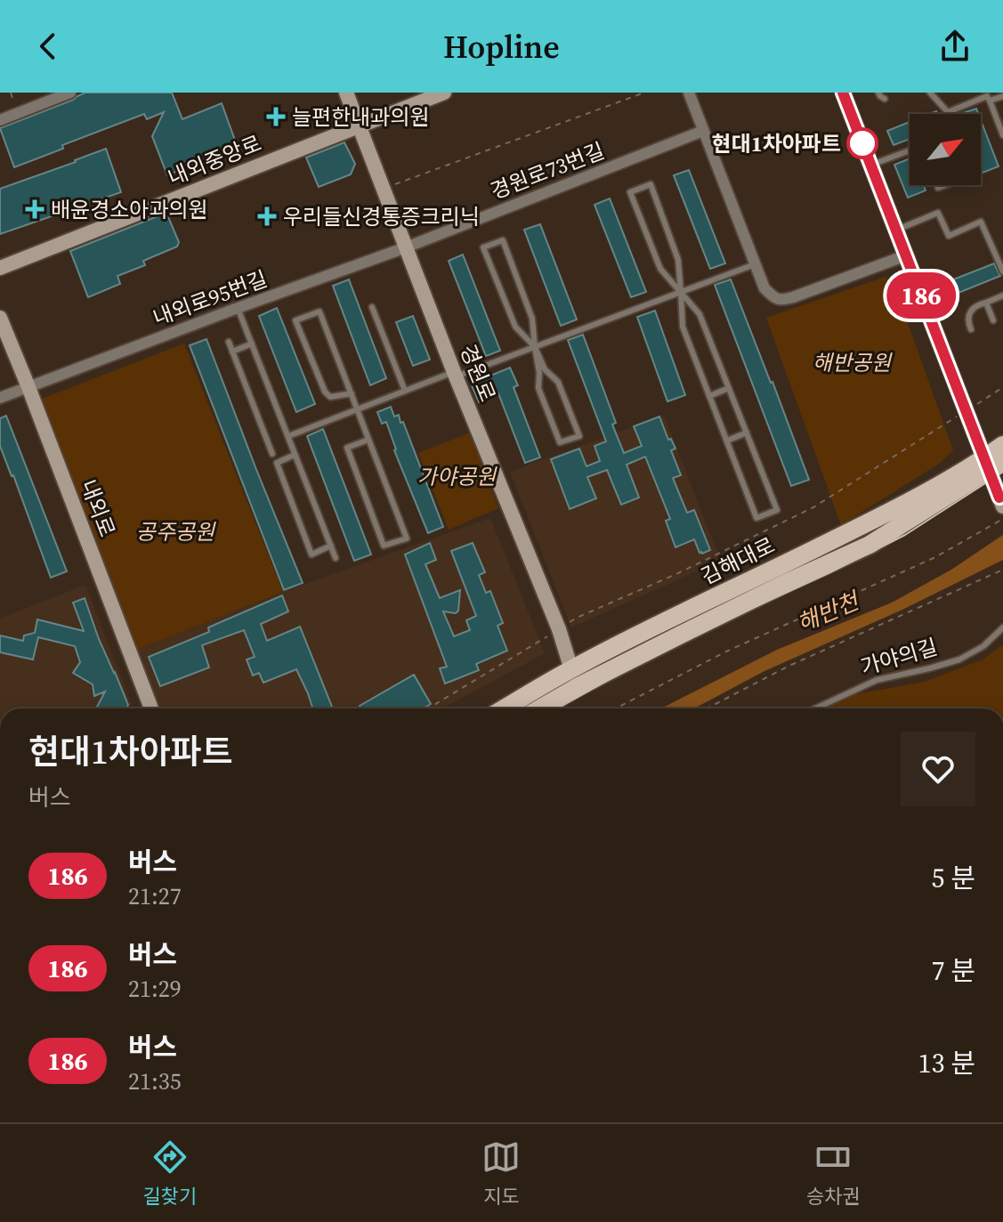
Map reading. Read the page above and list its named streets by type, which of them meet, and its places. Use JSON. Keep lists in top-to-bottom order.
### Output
{
  "streets": {
    "main road": ["김해대로"],
    "street": [
      "내외중앙로",
      "경원로73번길",
      "내외로95번길",
      "경원로",
      "내외로"
    ],
    "lane": ["가야의길"]
  },
  "crossings": [
    ["내외중앙로", "경원로"],
    ["경원로73번길", "내외로95번길"],
    ["경원로73번길", "경원로"],
    ["내외로95번길", "경원로"],
    ["내외로95번길", "내외로"],
    ["경원로", "김해대로"]
  ],
  "water": ["해반천"],
  "parks": ["해반공원", "가야공원", "공주공원"],
  "places": {
    "health": ["늘편한내과의원", "배윤경소아과의원", "우리들신경통증크리닉"],
    "other": ["현대1차아파트"]
  },
  "lines": ["bus line 186"],
  "north": "top right",
  "page": {
    "header": "Hopline",
    "on_map": "186",
    "heading": ["현대1차아파트", "버스"],
    "list": [
      {
        "mark": "186",
        "name": "버스",
        "note": "21:27",
        "value": "5 분"
      },
      {
        "mark": "186",
        "name": "버스",
        "note": "21:29",
        "value": "7 분"
      },
      {
        "mark": "186",
        "name": "버스",
        "note": "21:35",
        "value": "13 분"
      }
    ],
    "tabs": ["길찾기", "지도", "승차권"]
  }
}
